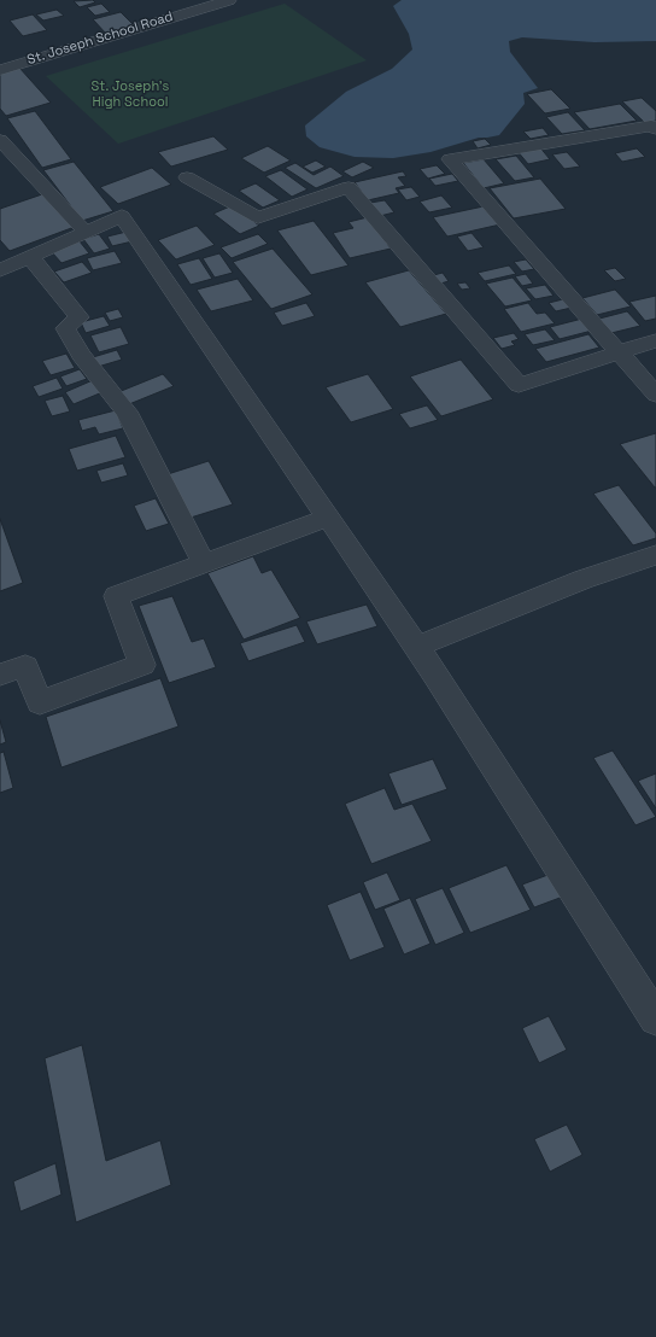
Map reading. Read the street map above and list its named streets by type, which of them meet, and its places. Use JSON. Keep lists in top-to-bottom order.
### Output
{
  "streets": {
    "street": ["St. Joseph School Road"]
  },
  "parks": ["St. Joseph's High School"]
}
